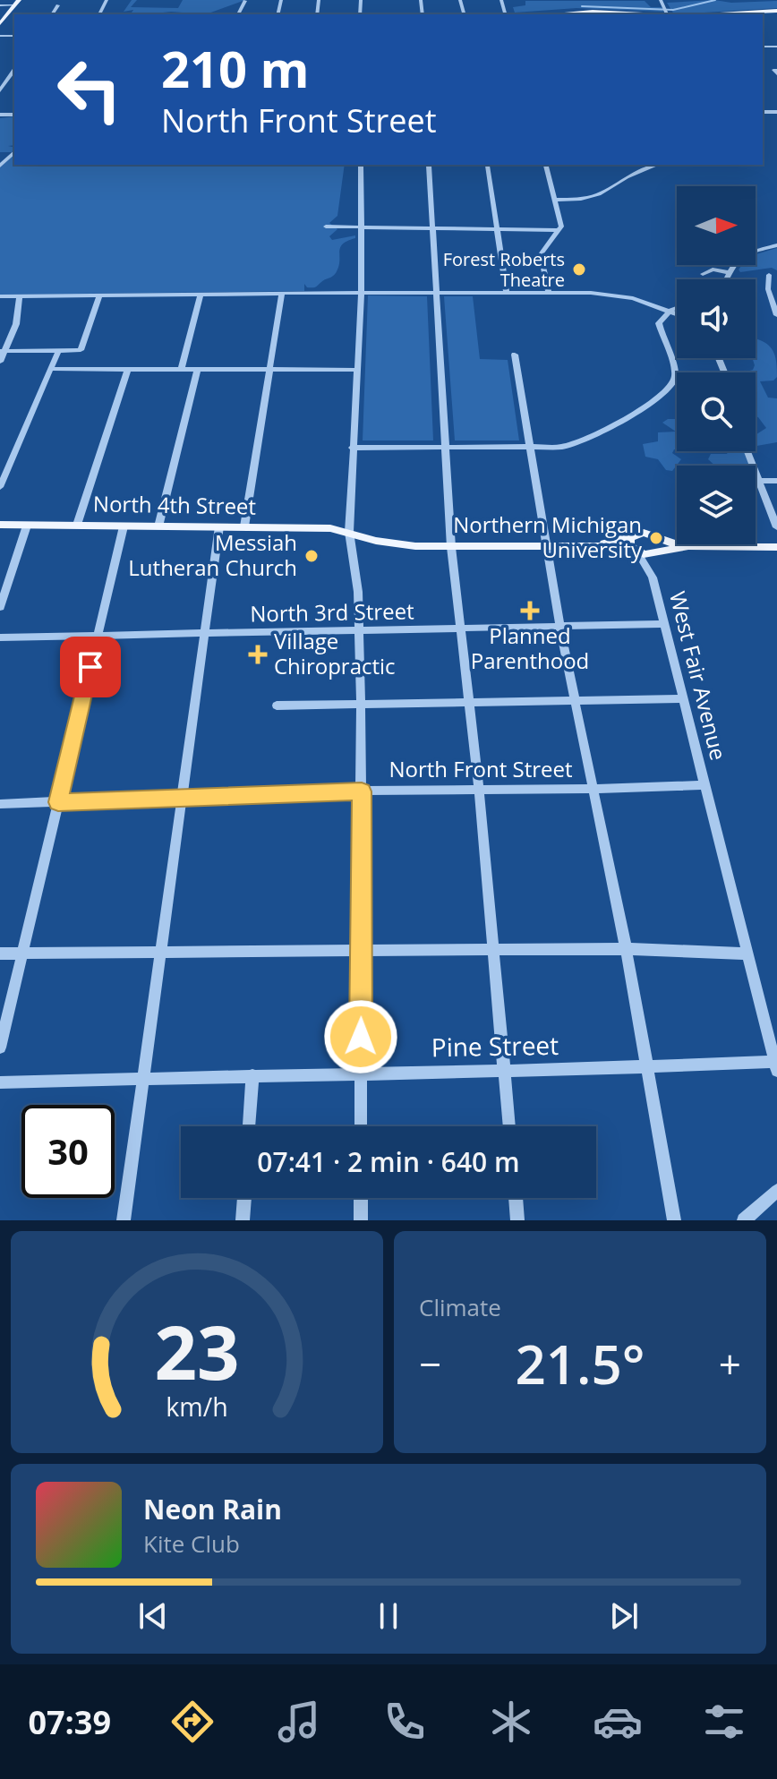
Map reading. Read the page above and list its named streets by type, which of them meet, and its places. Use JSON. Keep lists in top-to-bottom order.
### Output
{
  "streets": {
    "main road": ["North 4th Street", "West Fair Avenue"],
    "street": ["North 3rd Street", "North Front Street", "Pine Street"]
  },
  "crossings": [
    ["North 3rd Street", "West Fair Avenue"],
    ["West Fair Avenue", "North Front Street"],
    ["West Fair Avenue", "Pine Street"]
  ],
  "places": {
    "other": ["Forest Roberts Theatre", "Northern Michigan University", "Messiah Lutheran Church"],
    "health": ["Planned Parenthood", "Village Chiropractic"]
  },
  "north": "right",
  "page": {
    "turn": ["210 m", "North Front Street"],
    "limit": "30",
    "trip": "07:41 · 2 min · 640 m",
    "tile": "Climate",
    "heat": ["−", "21.5°", "+"],
    "song": ["Neon Rain", "Kite Club"],
    "tabs": "07:39",
    "gauge": ["23", "km/h"]
  }
}
